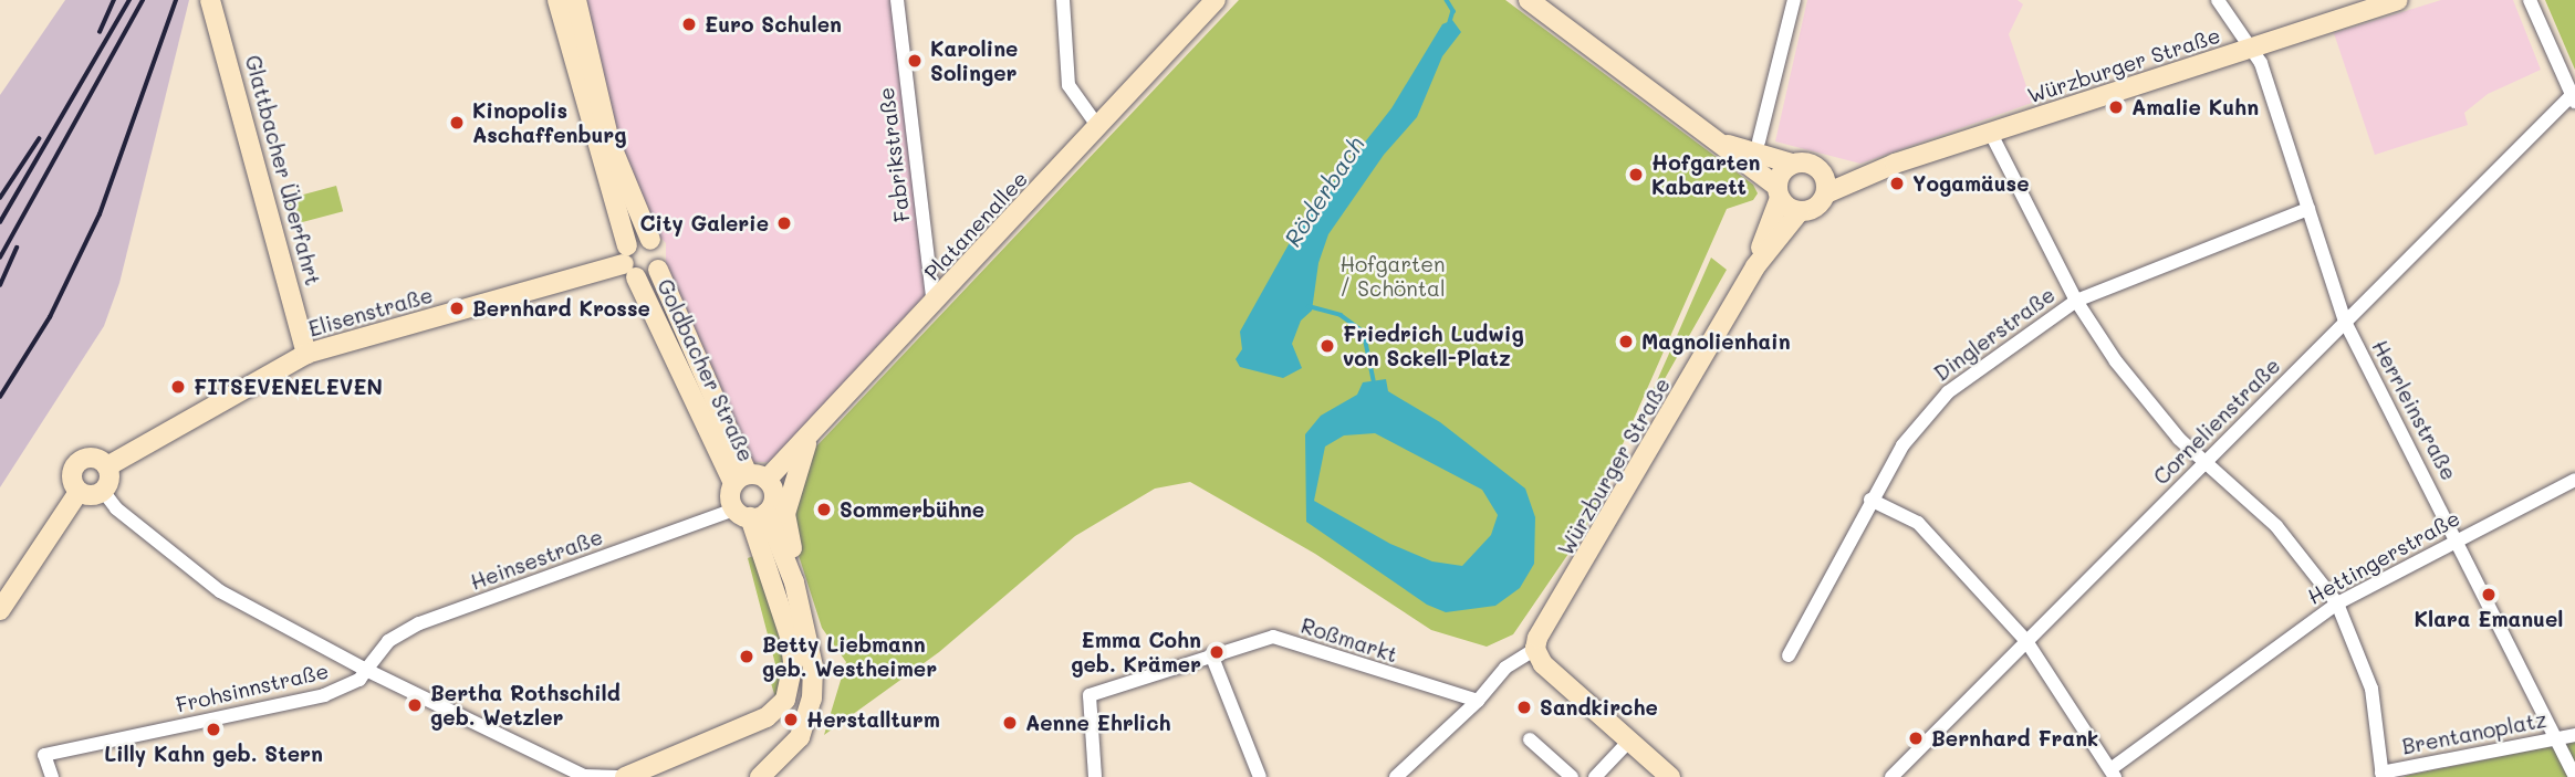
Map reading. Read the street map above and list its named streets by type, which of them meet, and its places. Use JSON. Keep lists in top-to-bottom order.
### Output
{
  "streets": {
    "main road": [
      "Würzburger Straße",
      "Glattbacher Überfahrt",
      "Platanenallee",
      "Elisenstraße",
      "Goldbacher Straße"
    ],
    "street": [
      "Fabrikstraße",
      "Dinglerstraße",
      "Herrleinstraße",
      "Cornelienstraße",
      "Hettingerstraße",
      "Heinsestraße",
      "Roßmarkt",
      "Frohsinnstraße",
      "Brentanoplatz"
    ]
  },
  "crossings": [
    ["Würzburger Straße", "Herrleinstraße"],
    ["Fabrikstraße", "Platanenallee"],
    ["Glattbacher Überfahrt", "Elisenstraße"],
    ["Elisenstraße", "Goldbacher Straße"],
    ["Dinglerstraße", "Herrleinstraße"],
    ["Herrleinstraße", "Cornelienstraße"],
    ["Herrleinstraße", "Hettingerstraße"],
    ["Herrleinstraße", "Brentanoplatz"],
    ["Heinsestraße", "Frohsinnstraße"]
  ],
  "water": ["Röderbach"],
  "parks": ["Hofgarten / Schöntal"],
  "places": [
    "Euro Schulen",
    "Karoline Solinger",
    "Amalie Kuhn",
    "Kinopolis Aschaffenburg",
    "Hofgarten Kabarett",
    "Yogamäuse",
    "City Galerie",
    "Bernhard Krosse",
    "Magnolienhain",
    "Friedrich Ludwig von Sckell-Platz",
    "FITSEVENELEVEN",
    "Sommerbühne",
    "Klara Emanuel",
    "Emma Cohn geb. Krämer",
    "Betty Liebmann geb. Westheimer",
    "Bertha Rothschild geb. Wetzler",
    "Sandkirche",
    "Herstallturm",
    "Aenne Ehrlich",
    "Lilly Kahn geb. Stern",
    "Bernhard Frank"
  ]
}
